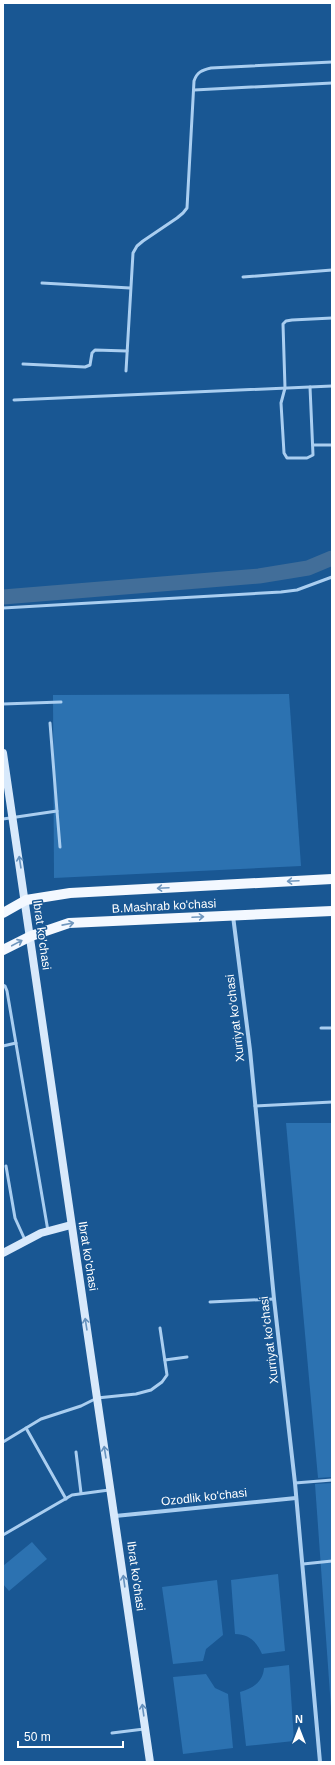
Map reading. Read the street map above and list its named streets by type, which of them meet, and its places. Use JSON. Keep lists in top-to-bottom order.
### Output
{
  "streets": {
    "main road": ["B.Mashrab ko'chasi", "Ibrat ko'chasi"],
    "street": ["Xurriyat ko‘chasi", "Ozodlik ko'chasi"]
  },
  "crossings": [
    ["B.Mashrab ko'chasi", "Ibrat ko'chasi"],
    ["B.Mashrab ko'chasi", "Xurriyat ko‘chasi"],
    ["Ibrat ko'chasi", "Ozodlik ko'chasi"],
    ["Xurriyat ko‘chasi", "Ozodlik ko'chasi"]
  ],
  "one_way": ["Ibrat ko'chasi"],
  "scale_bar": "50 m",
  "north": "top"
}
